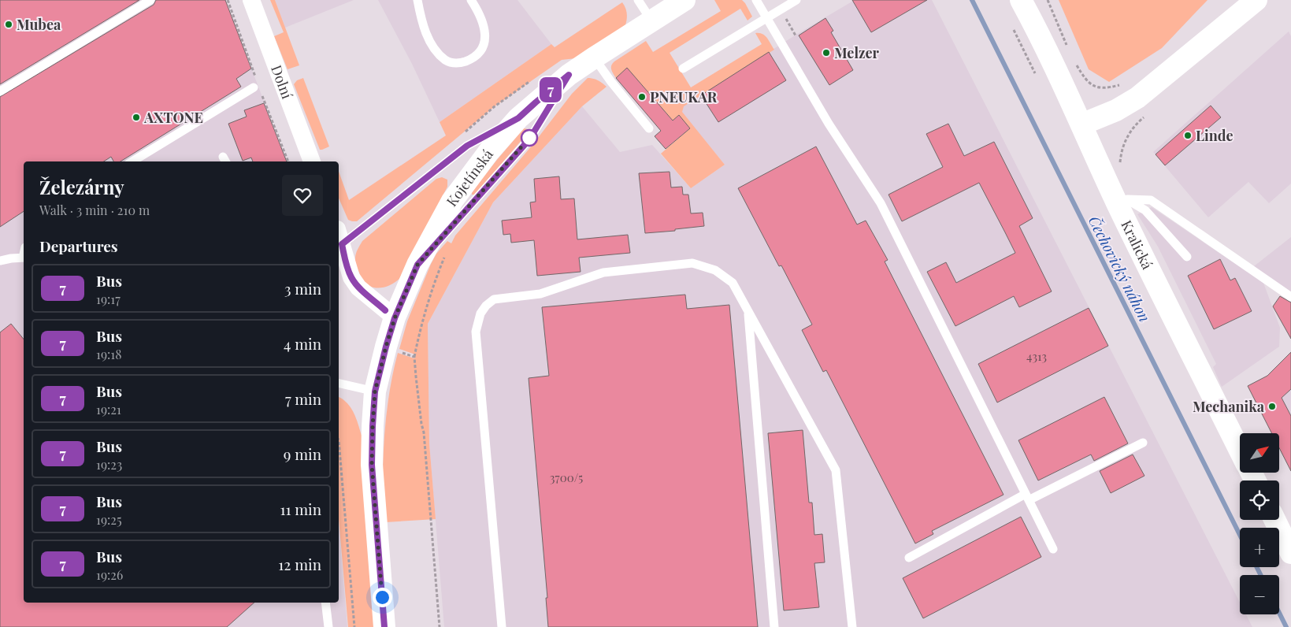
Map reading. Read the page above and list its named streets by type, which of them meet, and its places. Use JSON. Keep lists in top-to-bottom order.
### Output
{
  "streets": {
    "main road": ["Kojetínská", "Kralická"],
    "street": ["Dolní"]
  },
  "water": ["Čechovický náhon"],
  "places": [
    "Mubea",
    "Melzer",
    "PNEUKAR",
    "AXTONE",
    "Linde",
    "Mechanika"
  ],
  "lines": ["bus line 7"],
  "house_numbers": ["4313", "3700/5"],
  "north": "top right",
  "page": {
    "on_map": "7",
    "heading": [
      ["Železárny", "Walk · 3 min · 210 m"],
      "Departures"
    ],
    "list": [
      {
        "mark": "7",
        "name": "Bus",
        "note": "19:17",
        "value": "3 min"
      },
      {
        "mark": "7",
        "name": "Bus",
        "note": "19:18",
        "value": "4 min"
      },
      {
        "mark": "7",
        "name": "Bus",
        "note": "19:21",
        "value": "7 min"
      },
      {
        "mark": "7",
        "name": "Bus",
        "note": "19:23",
        "value": "9 min"
      },
      {
        "mark": "7",
        "name": "Bus",
        "note": "19:25",
        "value": "11 min"
      },
      {
        "mark": "7",
        "name": "Bus",
        "note": "19:26",
        "value": "12 min"
      }
    ],
    "map_buttons": ["+", "−"]
  }
}
